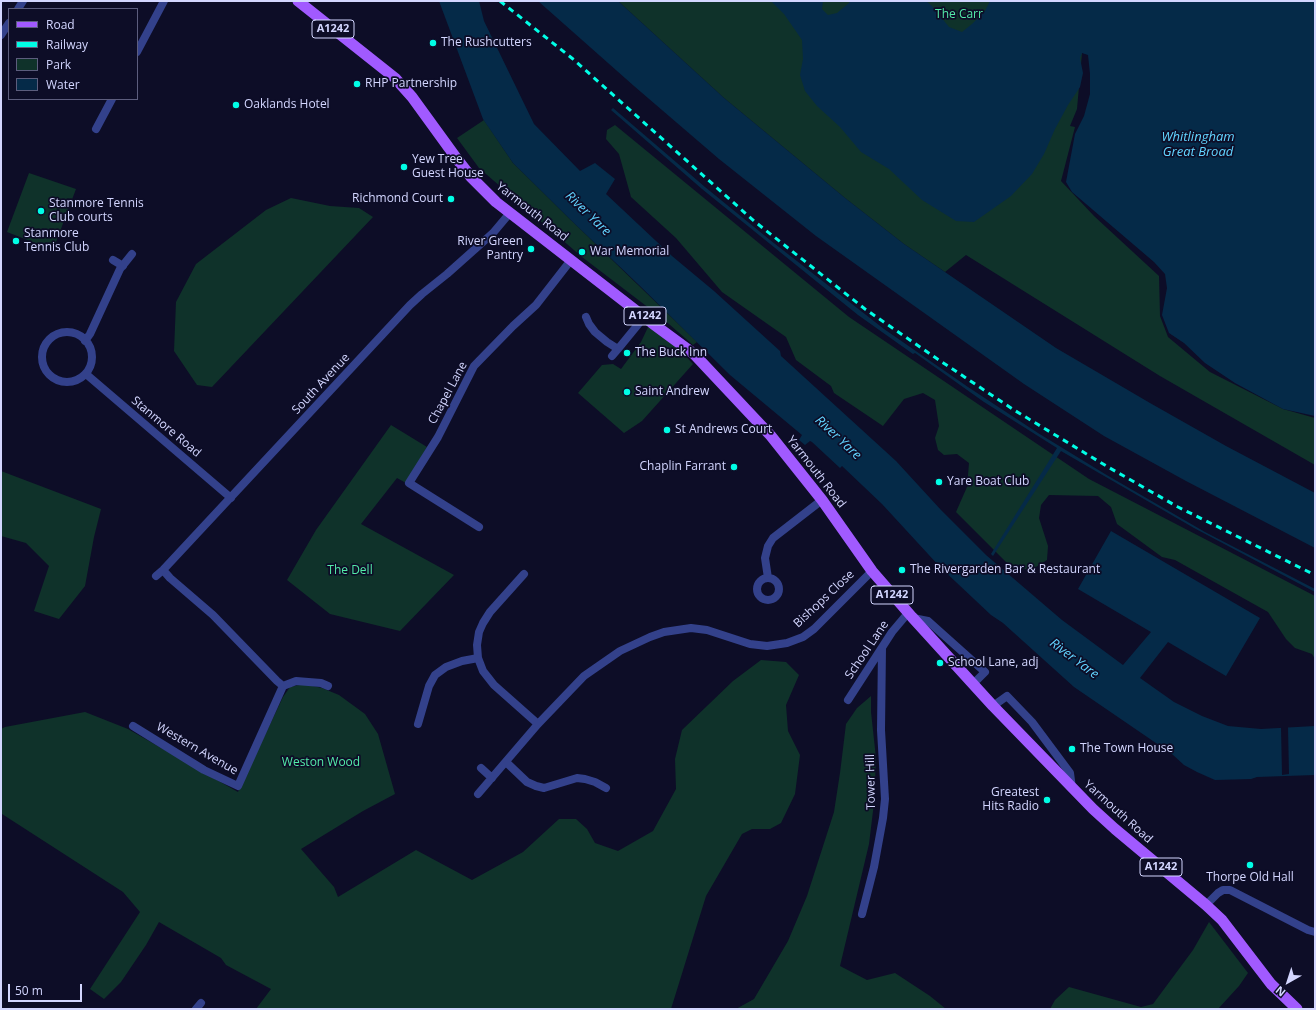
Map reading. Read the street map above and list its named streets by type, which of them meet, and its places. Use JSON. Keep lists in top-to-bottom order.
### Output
{
  "streets": {
    "main road": ["A1242", "Yarmouth Road"],
    "street": [
      "South Avenue",
      "Chapel Lane",
      "Stanmore Road",
      "Bishops Close",
      "School Lane",
      "Western Avenue",
      "Tower Hill"
    ]
  },
  "crossings": [
    ["Yarmouth Road", "South Avenue"],
    ["Yarmouth Road", "Chapel Lane"],
    ["Yarmouth Road", "Bishops Close"],
    ["Yarmouth Road", "School Lane"],
    ["South Avenue", "Stanmore Road"],
    ["School Lane", "Tower Hill"]
  ],
  "water": ["Whitlingham Great Broad", "River Yare"],
  "parks": ["The Carr", "The Dell", "Weston Wood"],
  "places": [
    "The Rushcutters",
    "RHP Partnership",
    "Oaklands Hotel",
    "Yew Tree Guest House",
    "Richmond Court",
    "Stanmore Tennis Club courts",
    "Stanmore Tennis Club",
    "River Green Pantry",
    "War Memorial",
    "The Buck Inn",
    "Saint Andrew",
    "St Andrews Court",
    "Chaplin Farrant",
    "Yare Boat Club",
    "The Rivergarden Bar & Restaurant",
    "School Lane, adj",
    "The Town House",
    "Greatest Hits Radio",
    "Thorpe Old Hall"
  ],
  "legend": [
    "Road",
    "Railway",
    "Park",
    "Water"
  ],
  "scale_bar": "50 m",
  "north": "bottom left"
}
